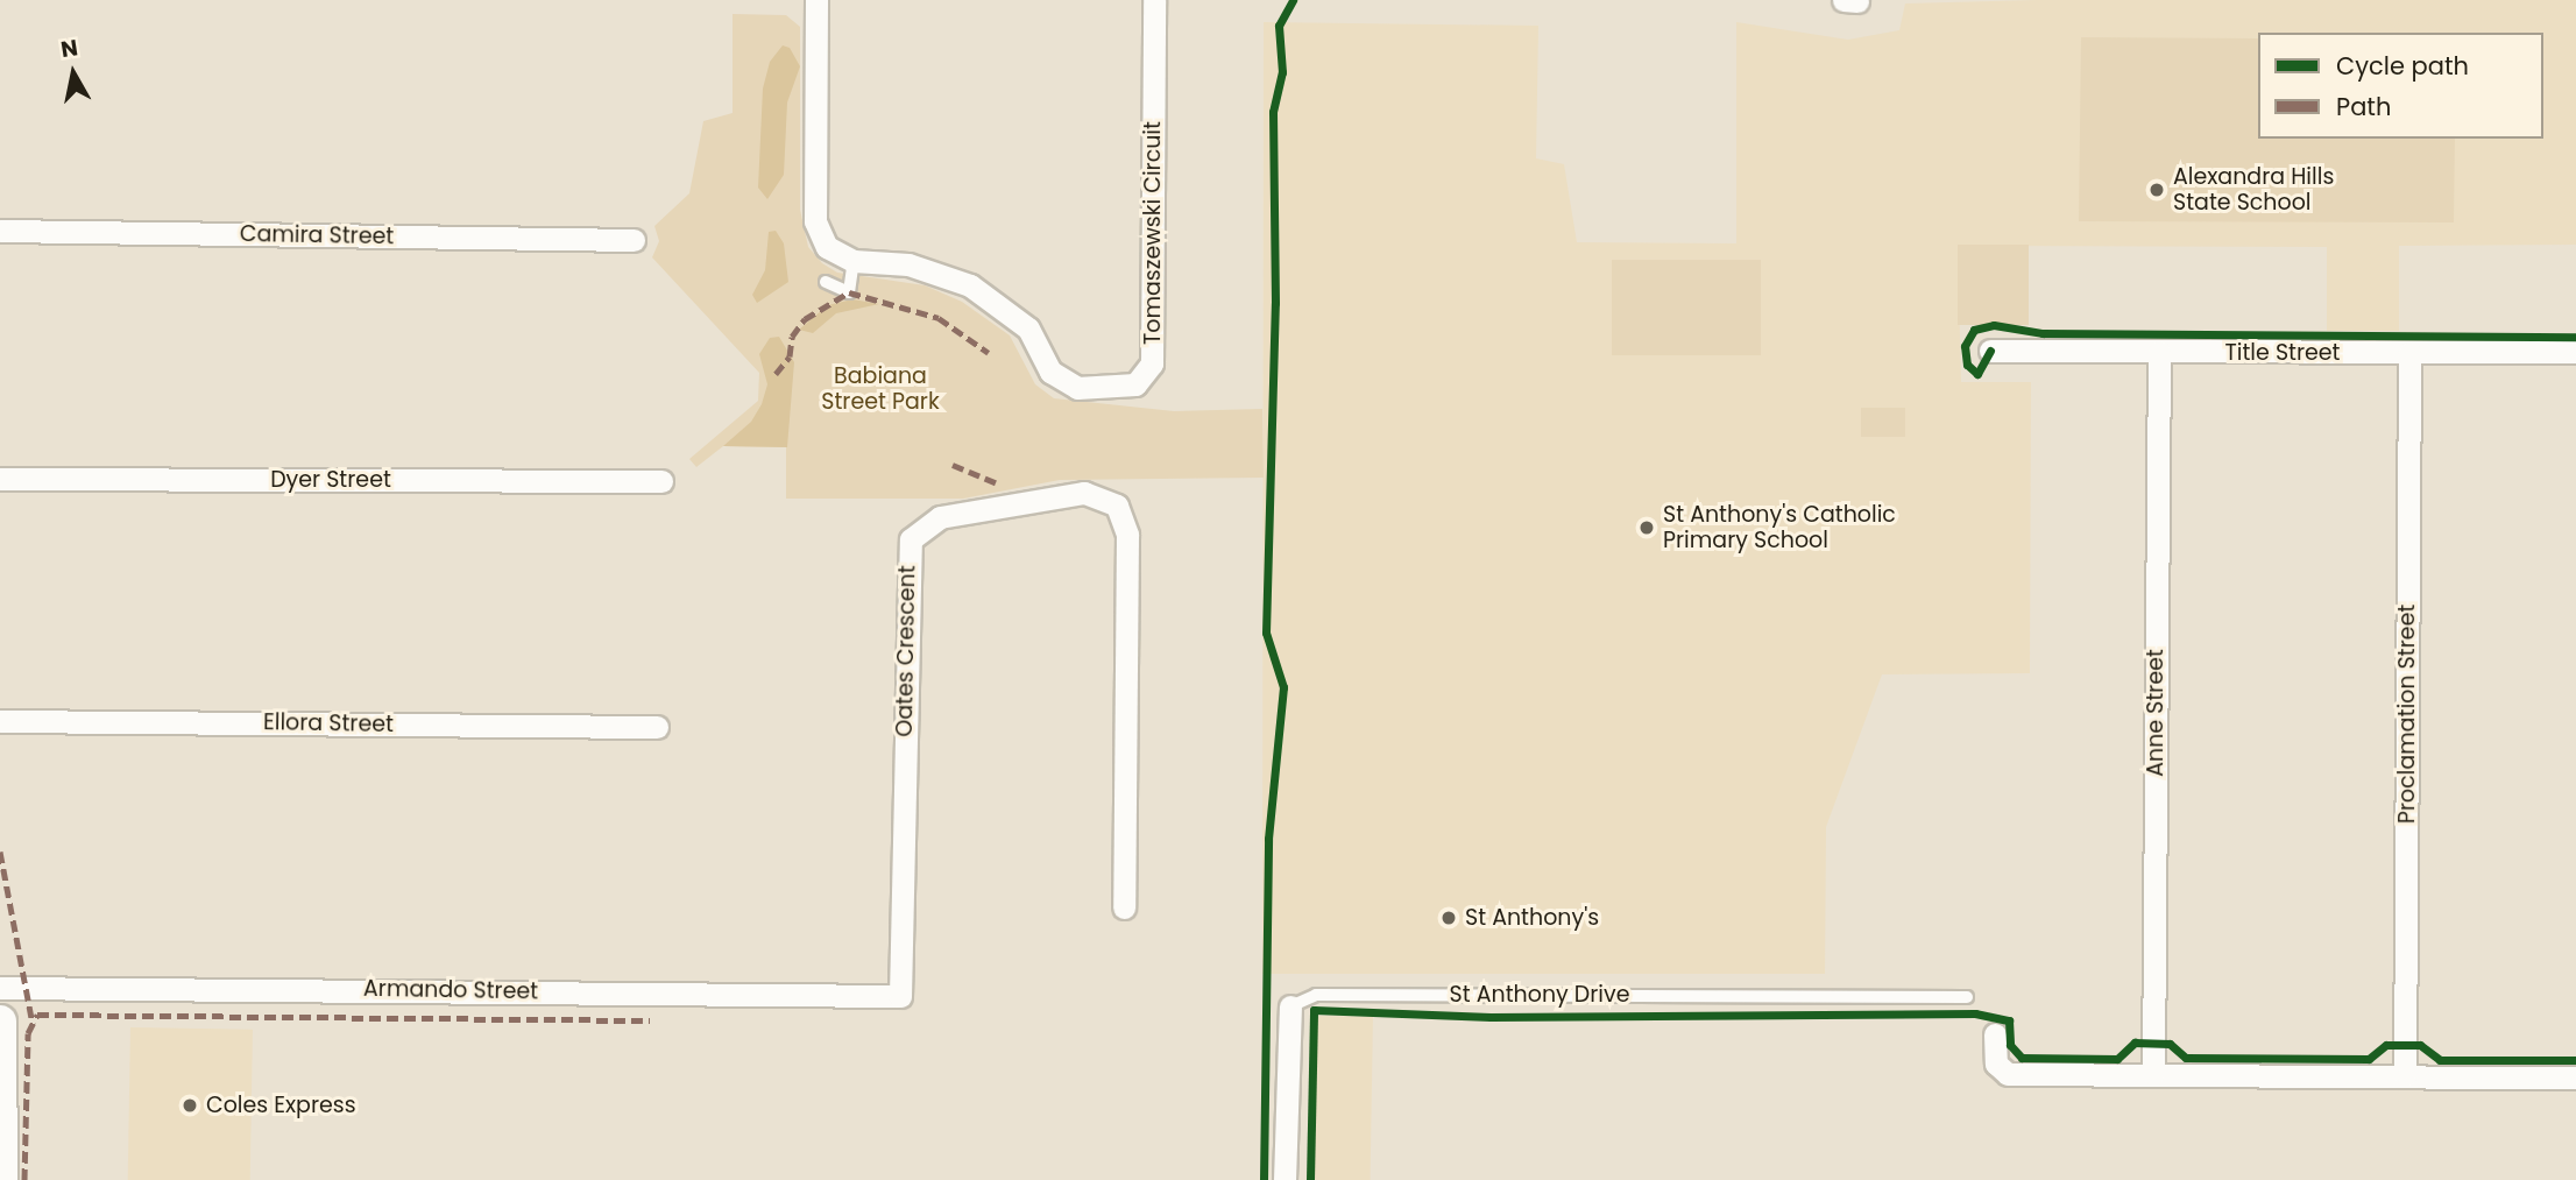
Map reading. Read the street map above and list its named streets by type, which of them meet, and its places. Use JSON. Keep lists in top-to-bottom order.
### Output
{
  "streets": {
    "street": [
      "Tomaszewski Circuit",
      "Camira Street",
      "Title Street",
      "Dyer Street",
      "Oates Crescent",
      "Anne Street",
      "Proclamation Street",
      "Ellora Street",
      "Armando Street",
      "St Anthony Drive"
    ]
  },
  "crossings": [
    ["Title Street", "Anne Street"],
    ["Title Street", "Proclamation Street"],
    ["Oates Crescent", "Armando Street"]
  ],
  "parks": ["Babiana Street Park"],
  "places": [
    "Alexandra Hills State School",
    "St Anthony's Catholic Primary School",
    "St Anthony's",
    "Coles Express"
  ],
  "legend": ["Cycle path", "Path"],
  "north": "top"
}
